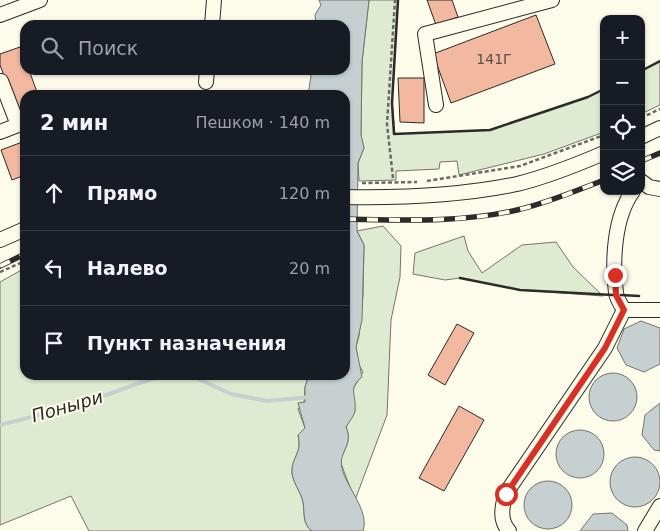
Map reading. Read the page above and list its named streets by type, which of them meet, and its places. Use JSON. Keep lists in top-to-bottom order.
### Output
{
  "water": ["Поныри"],
  "house_numbers": ["141Г"],
  "page": {
    "map_buttons": ["+", "−"],
    "search": "Поиск",
    "heading": ["2 мин", "Пешком · 140 m"],
    "list": [
      ["Прямо", "120 m"],
      ["Налево", "20 m"],
      "Пункт назначения"
    ]
  }
}
